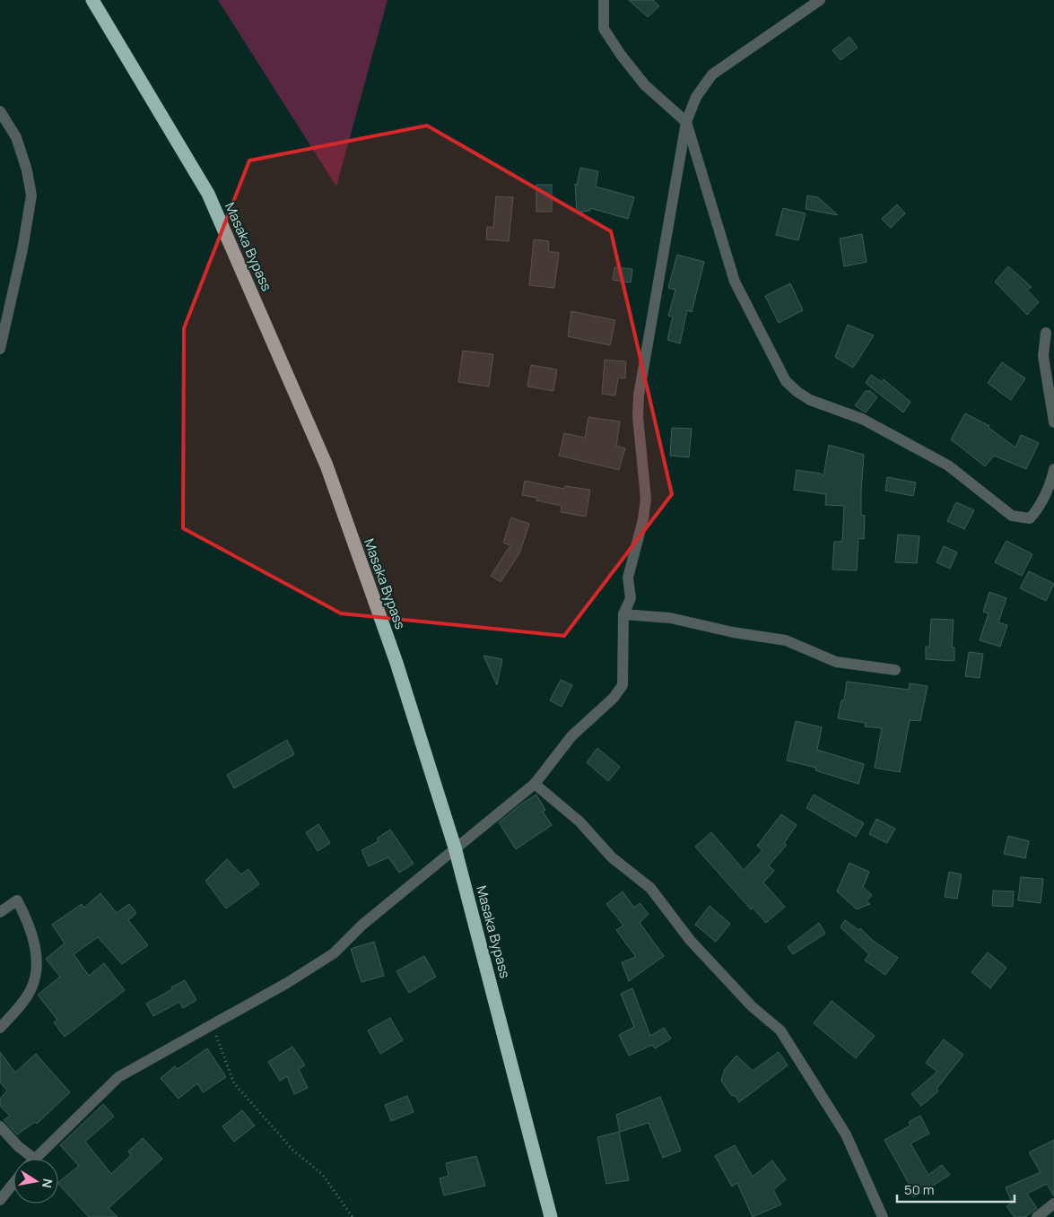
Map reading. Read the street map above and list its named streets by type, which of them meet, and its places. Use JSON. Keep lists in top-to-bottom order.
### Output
{
  "streets": {
    "highway": ["Masaka Bypass"]
  },
  "scale_bar": "50 m",
  "north": "right"
}
